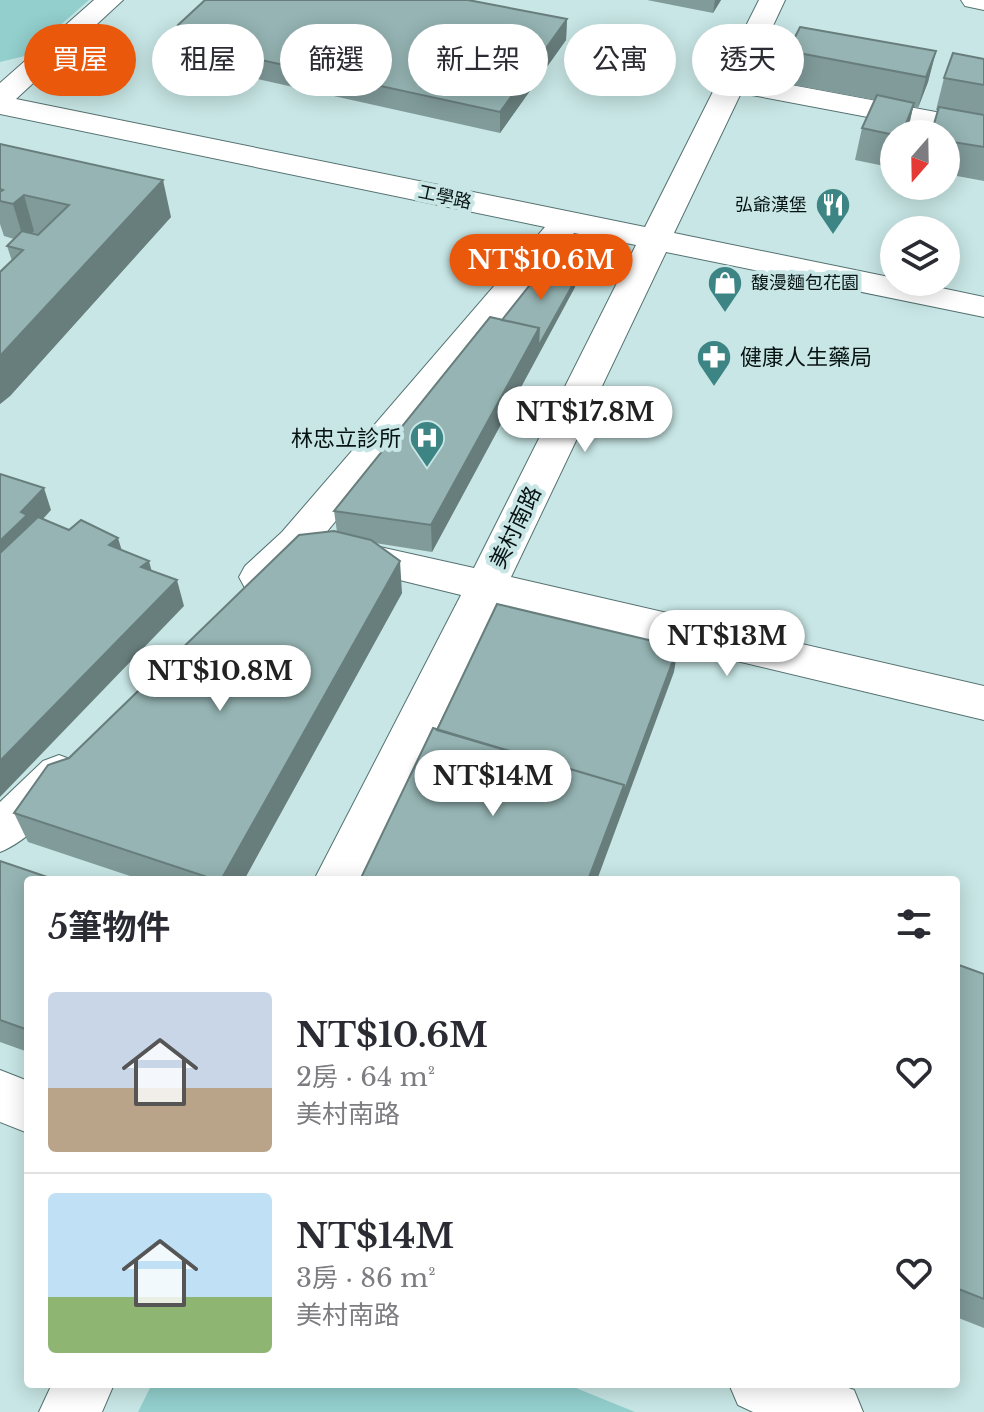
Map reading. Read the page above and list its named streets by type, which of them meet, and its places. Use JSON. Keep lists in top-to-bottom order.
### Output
{
  "streets": {
    "street": ["工學路", "美村南路"]
  },
  "crossings": [
    ["工學路", "美村南路"]
  ],
  "places": {
    "restaurant": ["弘爺漢堡"],
    "shop": ["馥漫麵包花園"],
    "pharmacy": ["健康人生藥局"],
    "hospital": ["林忠立診所"]
  },
  "north": "bottom",
  "page": {
    "chip": [
      "買屋",
      "租屋",
      "篩選",
      "新上架",
      "公寓",
      "透天"
    ],
    "price": [
      "NT$10.6M",
      "NT$17.8M",
      "NT$13M",
      "NT$10.8M",
      "NT$14M"
    ],
    "heading": "5筆物件",
    "list": [
      {
        "name": "NT$10.6M",
        "note": "2房 · 64 m² · 美村南路"
      },
      {
        "name": "NT$14M",
        "note": "3房 · 86 m² · 美村南路"
      }
    ]
  }
}
